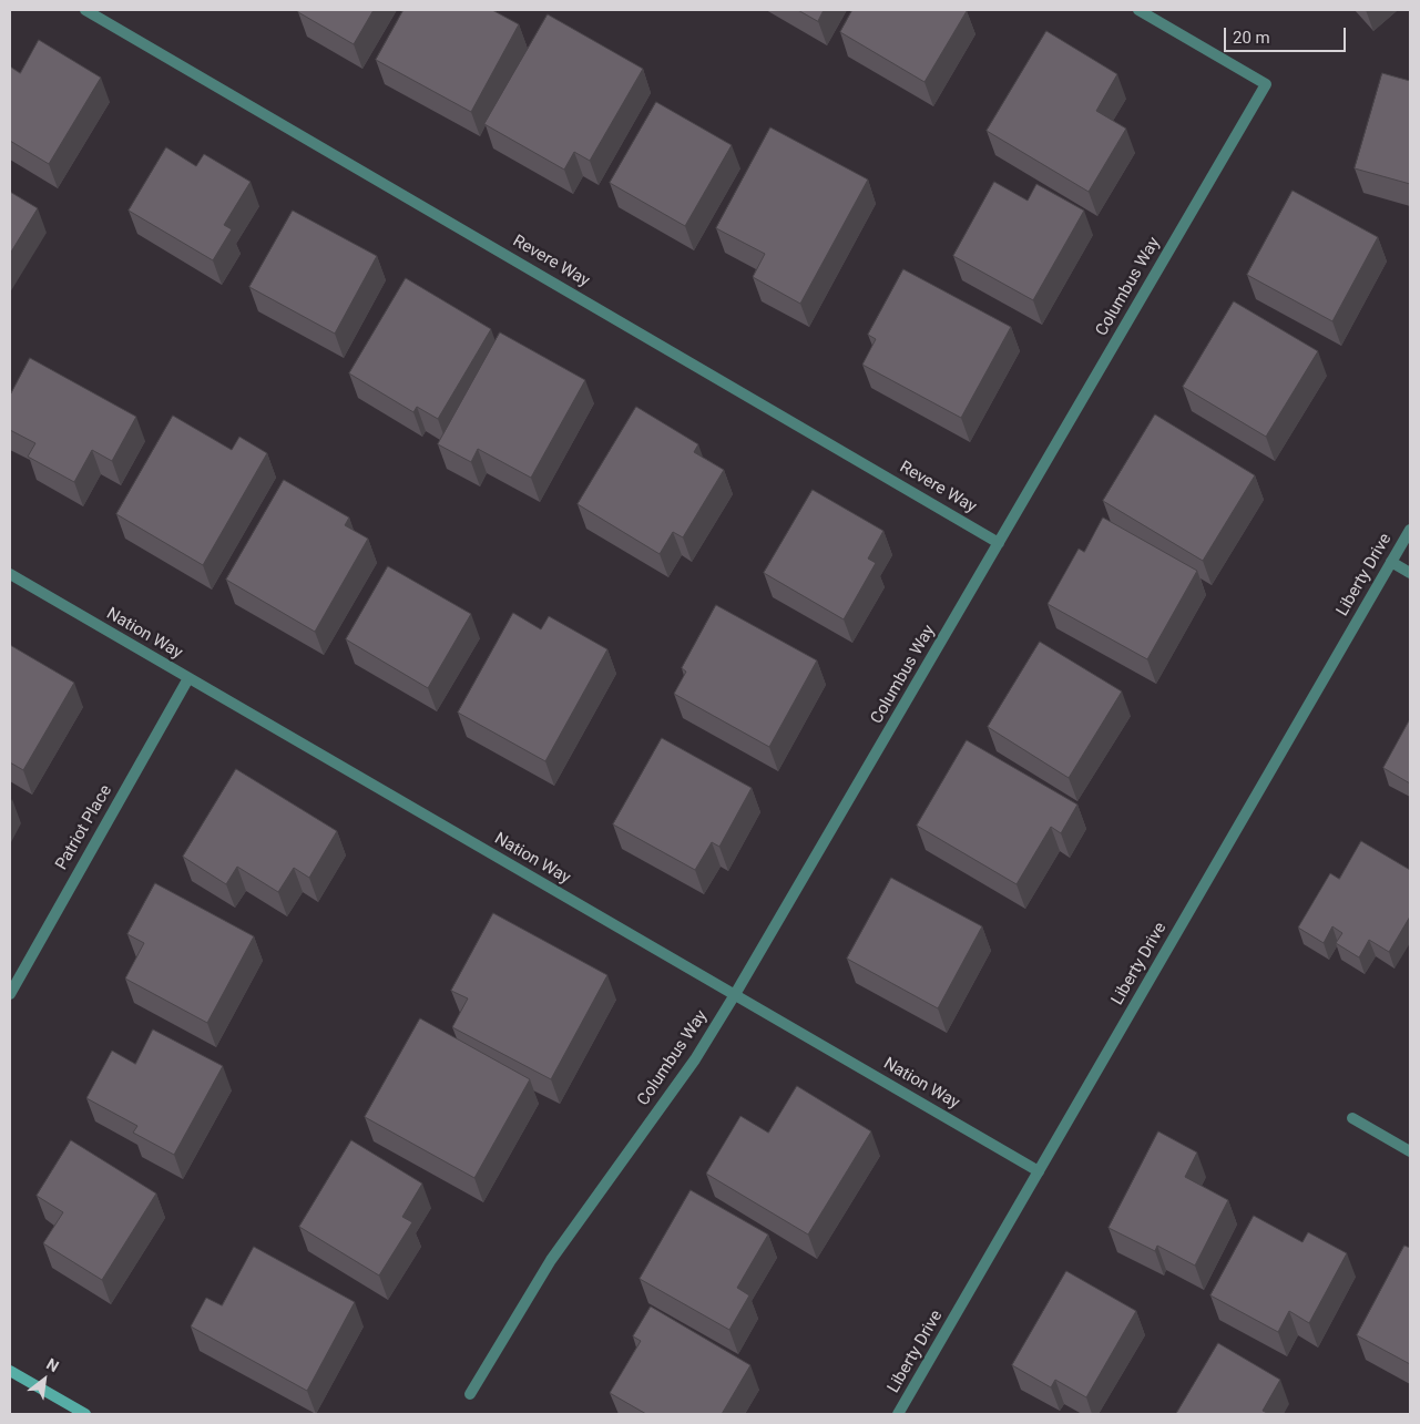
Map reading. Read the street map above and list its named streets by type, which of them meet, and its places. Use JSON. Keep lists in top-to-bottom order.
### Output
{
  "streets": {
    "street": [
      "Revere Way",
      "Columbus Way",
      "Liberty Drive",
      "Nation Way",
      "Patriot Place"
    ]
  },
  "crossings": [
    ["Revere Way", "Columbus Way"],
    ["Columbus Way", "Nation Way"],
    ["Liberty Drive", "Nation Way"],
    ["Nation Way", "Patriot Place"]
  ],
  "scale_bar": "20 m",
  "north": "top right"
}
